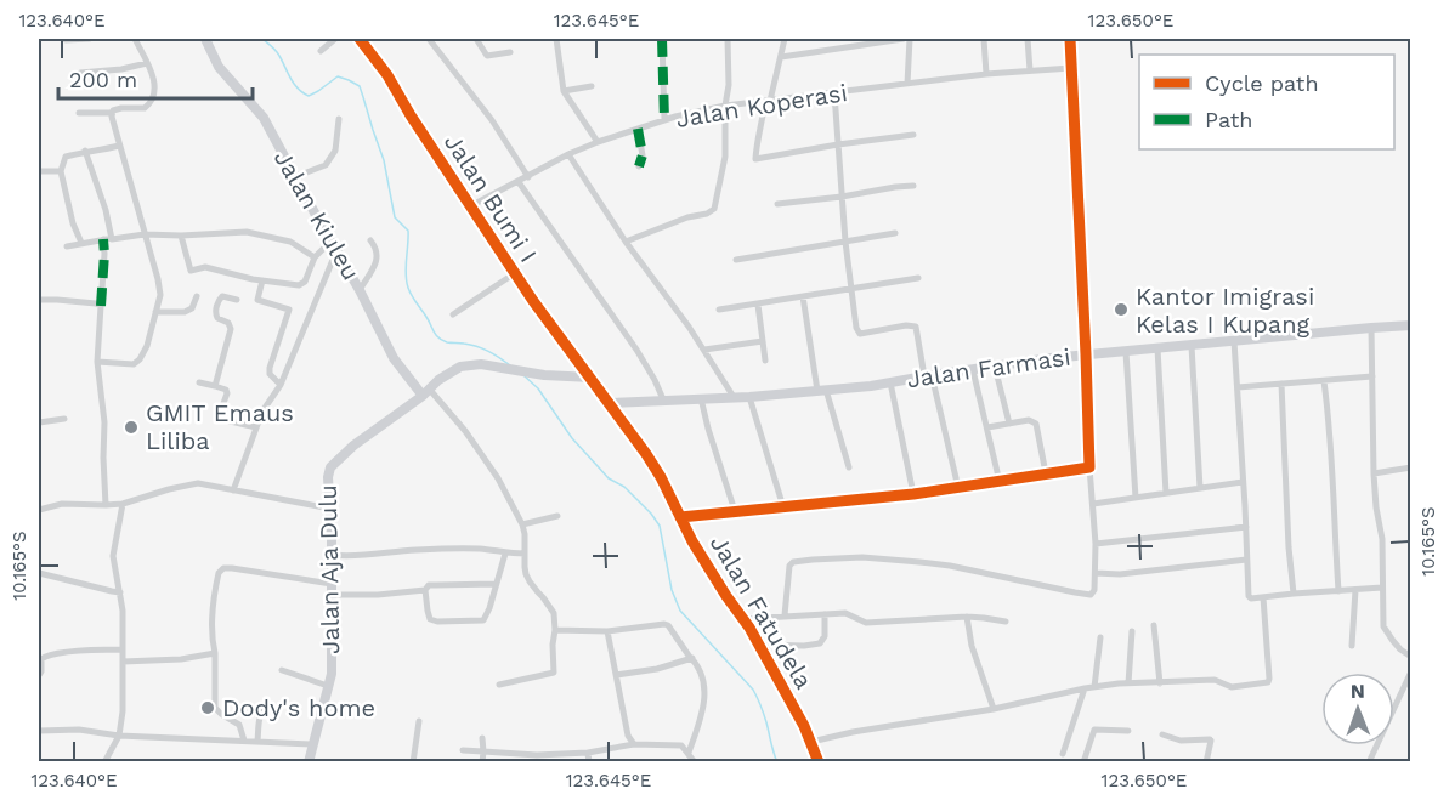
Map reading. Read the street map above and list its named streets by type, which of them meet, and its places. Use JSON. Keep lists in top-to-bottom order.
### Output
{
  "streets": {
    "street": [
      "Jalan Koperasi",
      "Jalan Bumi I",
      "Jalan Kiuleu",
      "Jalan Farmasi",
      "Jalan Aja Dulu",
      "Jalan Fatudela"
    ]
  },
  "crossings": [
    ["Jalan Koperasi", "Jalan Bumi I"],
    ["Jalan Bumi I", "Jalan Aja Dulu"],
    ["Jalan Bumi I", "Jalan Fatudela"],
    ["Jalan Kiuleu", "Jalan Aja Dulu"],
    ["Jalan Farmasi", "Jalan Fatudela"],
    ["Jalan Aja Dulu", "Jalan Fatudela"]
  ],
  "places": ["Kantor Imigrasi Kelas I Kupang", "GMIT Emaus Liliba", "Dody's home"],
  "legend": ["Cycle path", "Path"],
  "scale_bar": "200 m",
  "north": "top",
  "coordinates": [
    "123.640°E",
    "123.645°E",
    "123.650°E",
    "10.165°S"
  ]
}
